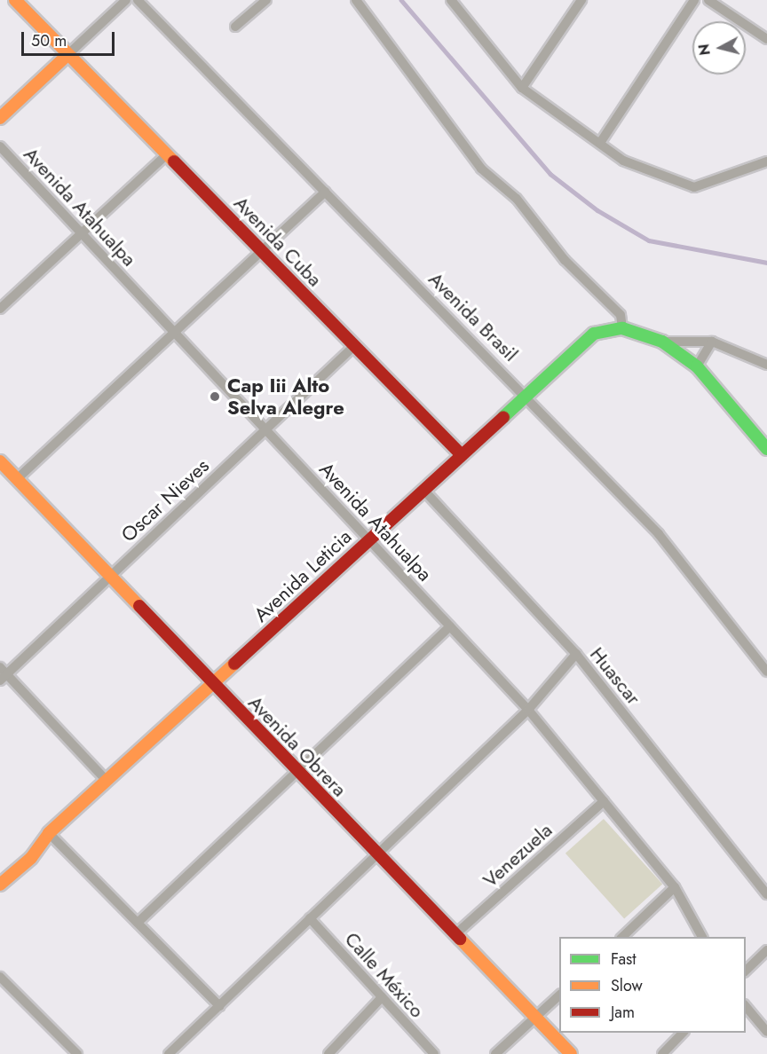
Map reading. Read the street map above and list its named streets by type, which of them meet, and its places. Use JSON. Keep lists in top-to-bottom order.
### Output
{
  "streets": {
    "street": [
      "Avenida Atahualpa",
      "Avenida Cuba",
      "Avenida Brasil",
      "Oscar Nieves",
      "Avenida Leticia",
      "Huascar",
      "Avenida Obrera",
      "Venezuela",
      "Calle México"
    ]
  },
  "crossings": [
    ["Avenida Atahualpa", "Oscar Nieves"],
    ["Avenida Atahualpa", "Avenida Leticia"],
    ["Avenida Atahualpa", "Venezuela"],
    ["Avenida Cuba", "Oscar Nieves"],
    ["Avenida Cuba", "Avenida Leticia"],
    ["Avenida Brasil", "Avenida Leticia"],
    ["Oscar Nieves", "Avenida Obrera"],
    ["Avenida Leticia", "Huascar"],
    ["Avenida Leticia", "Avenida Obrera"],
    ["Avenida Obrera", "Venezuela"]
  ],
  "places": ["Cap Iii Alto Selva Alegre"],
  "legend": ["Fast", "Slow", "Jam"],
  "scale_bar": "50 m",
  "north": "left"
}
